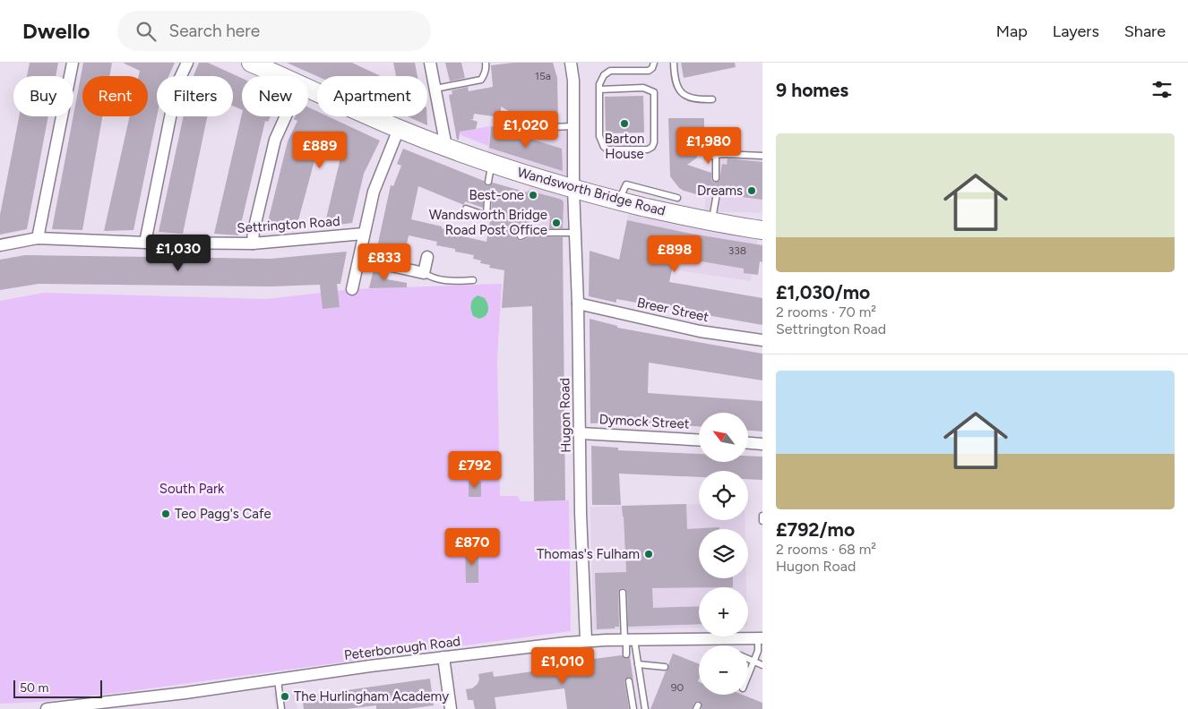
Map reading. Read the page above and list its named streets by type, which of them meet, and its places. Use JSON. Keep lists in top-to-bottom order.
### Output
{
  "streets": {
    "main road": ["Wandsworth Bridge Road"],
    "street": [
      "Settrington Road",
      "Breer Street",
      "Hugon Road",
      "Dymock Street",
      "Peterborough Road"
    ]
  },
  "crossings": [
    ["Wandsworth Bridge Road", "Hugon Road"],
    ["Breer Street", "Hugon Road"],
    ["Hugon Road", "Dymock Street"],
    ["Hugon Road", "Peterborough Road"]
  ],
  "parks": ["South Park"],
  "places": [
    "Barton House",
    "Dreams",
    "Best-one",
    "Wandsworth Bridge Road Post Office",
    "Teo Pagg's Cafe",
    "Thomas's Fulham",
    "The Hurlingham Academy"
  ],
  "house_numbers": ["15a", "338", "90"],
  "scale_bar": "50 m",
  "north": "top left",
  "page": {
    "header": "Dwello",
    "search": "Search here",
    "nav": ["Map", "Layers", "Share"],
    "heading": "9 homes",
    "chip": [
      "Buy",
      "Rent",
      "Filters",
      "New",
      "Apartment"
    ],
    "price": [
      "£1,020",
      "£1,980",
      "£889",
      "£1,030",
      "£898",
      "£833",
      "£792",
      "£870",
      "£1,010"
    ],
    "list": [
      {
        "name": "£1,030/mo",
        "note": "2 rooms · 70 m² · Settrington Road"
      },
      {
        "name": "£792/mo",
        "note": "2 rooms · 68 m² · Hugon Road"
      }
    ],
    "map_buttons": ["+", "−"],
    "scale": "50 m"
  }
}
